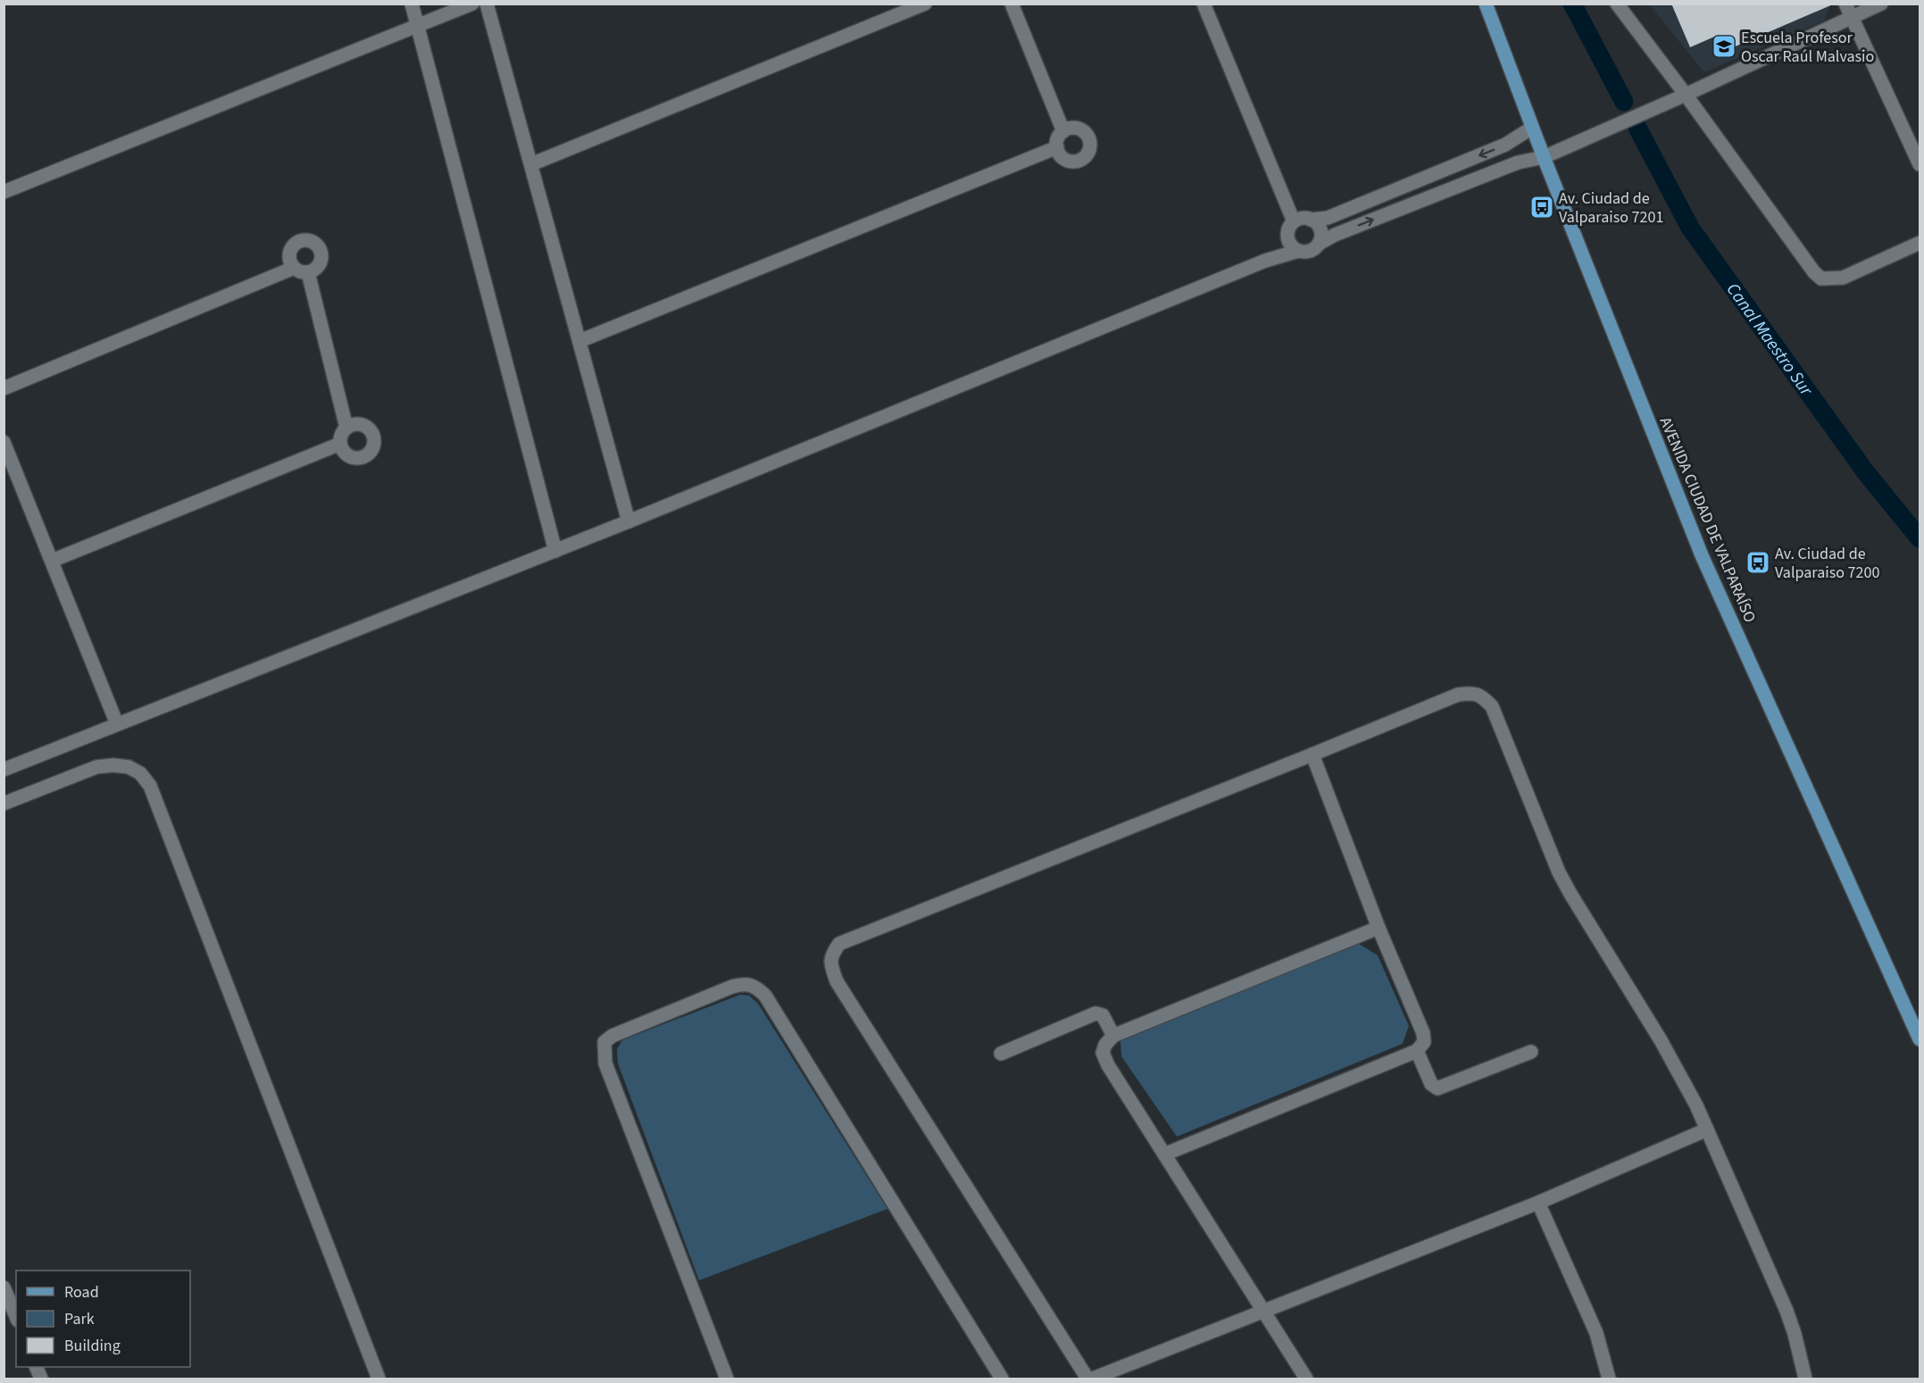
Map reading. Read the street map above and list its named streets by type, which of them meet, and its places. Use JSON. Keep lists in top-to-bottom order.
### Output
{
  "streets": {
    "main road": ["AVENIDA CIUDAD DE VALPARAÍSO"]
  },
  "water": ["Canal Maestro Sur"],
  "places": {
    "school or university": ["Escuela Profesor Oscar Raúl Malvasio"],
    "bus stop": ["Av. Ciudad de Valparaiso 7201", "Av. Ciudad de Valparaiso 7200"]
  },
  "legend": ["Road", "Park", "Building"]
}
